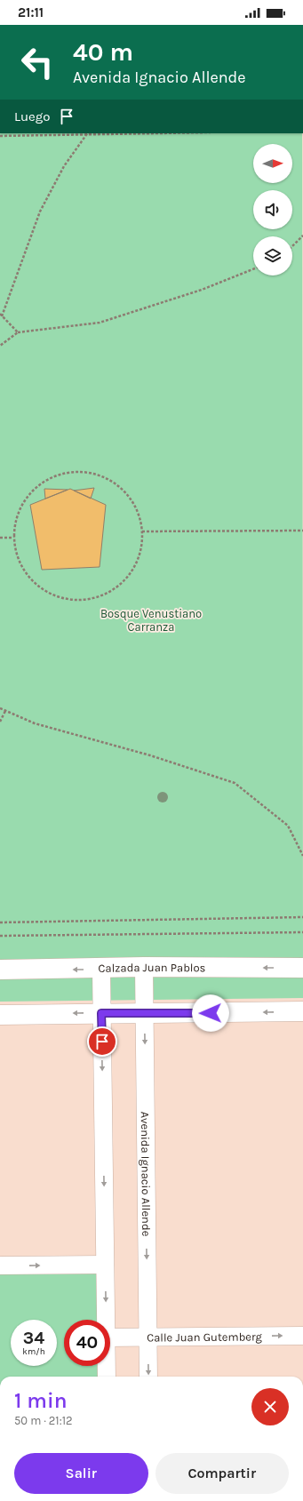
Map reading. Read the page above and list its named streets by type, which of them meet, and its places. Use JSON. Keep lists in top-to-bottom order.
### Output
{
  "streets": {
    "street": ["Calzada Juan Pablos", "Avenida Ignacio Allende", "Calle Juan Gutemberg"]
  },
  "crossings": [
    ["Calzada Juan Pablos", "Avenida Ignacio Allende"],
    ["Avenida Ignacio Allende", "Calle Juan Gutemberg"]
  ],
  "one_way": ["Calle Juan Gutemberg"],
  "parks": ["Bosque Venustiano Carranza"],
  "north": "right",
  "page": {
    "status": "21:11",
    "turn": ["40 m", "Avenida Ignacio Allende"],
    "then": "Luego",
    "speed": "34 km/h",
    "limit": "40",
    "heading": ["1 min", "50 m · 21:12"],
    "buttons": ["Salir", "Compartir"]
  }
}
